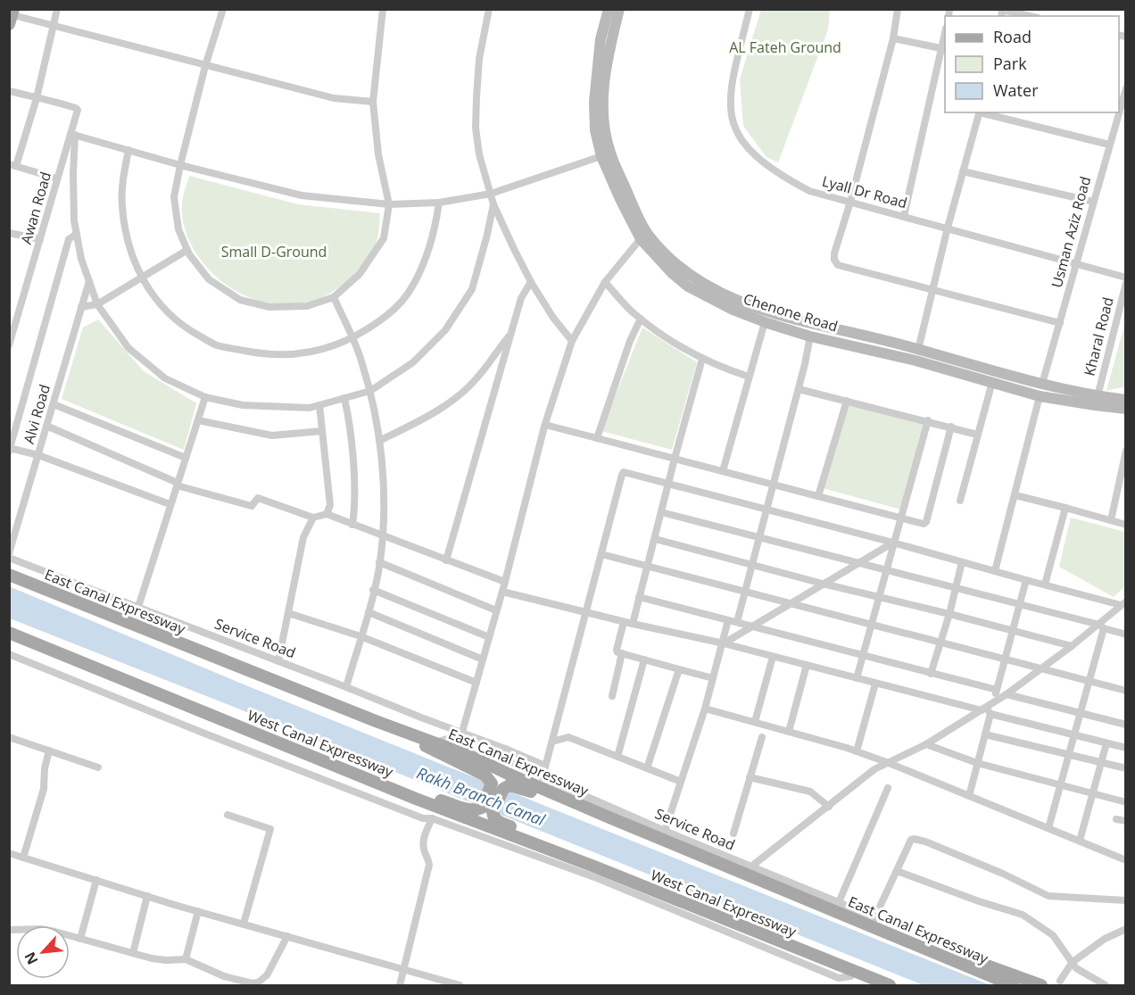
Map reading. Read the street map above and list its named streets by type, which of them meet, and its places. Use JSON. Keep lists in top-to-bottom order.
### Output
{
  "streets": {
    "main road": ["East Canal Expressway", "West Canal Expressway"],
    "street": [
      "Lyall Dr Road",
      "Awan Road",
      "Usman Aziz Road",
      "Chenone Road",
      "Kharal Road",
      "Alvi Road",
      "Service Road"
    ]
  },
  "crossings": [
    ["Lyall Dr Road", "Usman Aziz Road"],
    ["Usman Aziz Road", "Chenone Road"],
    ["Chenone Road", "Kharal Road"],
    ["East Canal Expressway", "Service Road"]
  ],
  "water": ["Rakh Branch Canal"],
  "parks": ["AL Fateh Ground", "Small D-Ground"],
  "legend": ["Road", "Park", "Water"],
  "north": "bottom left"
}
